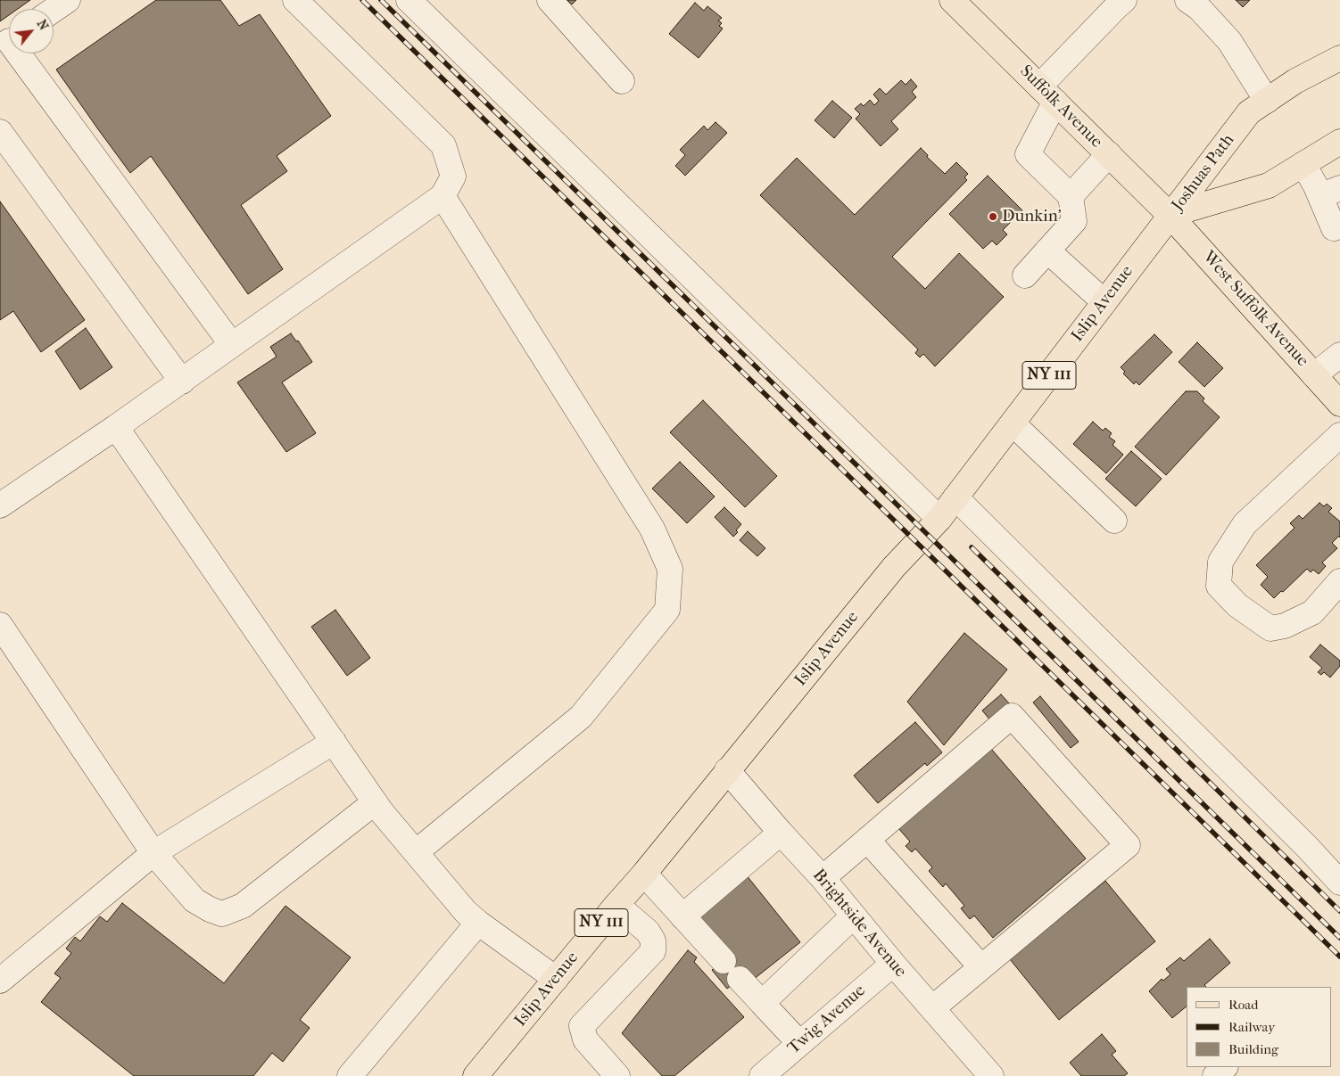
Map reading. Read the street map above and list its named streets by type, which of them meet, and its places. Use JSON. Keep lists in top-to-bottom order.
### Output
{
  "streets": {
    "main road": [
      "Suffolk Avenue",
      "Joshuas Path",
      "Islip Avenue",
      "West Suffolk Avenue",
      "NY 111"
    ],
    "street": ["Brightside Avenue", "Twig Avenue"]
  },
  "crossings": [
    ["Suffolk Avenue", "Joshuas Path"],
    ["Suffolk Avenue", "Islip Avenue"],
    ["Suffolk Avenue", "West Suffolk Avenue"],
    ["Joshuas Path", "Islip Avenue"],
    ["Joshuas Path", "West Suffolk Avenue"],
    ["Islip Avenue", "West Suffolk Avenue"],
    ["Islip Avenue", "Brightside Avenue"],
    ["Brightside Avenue", "Twig Avenue"]
  ],
  "places": ["Dunkin'"],
  "legend": ["Road", "Railway", "Building"],
  "north": "top right"
}
